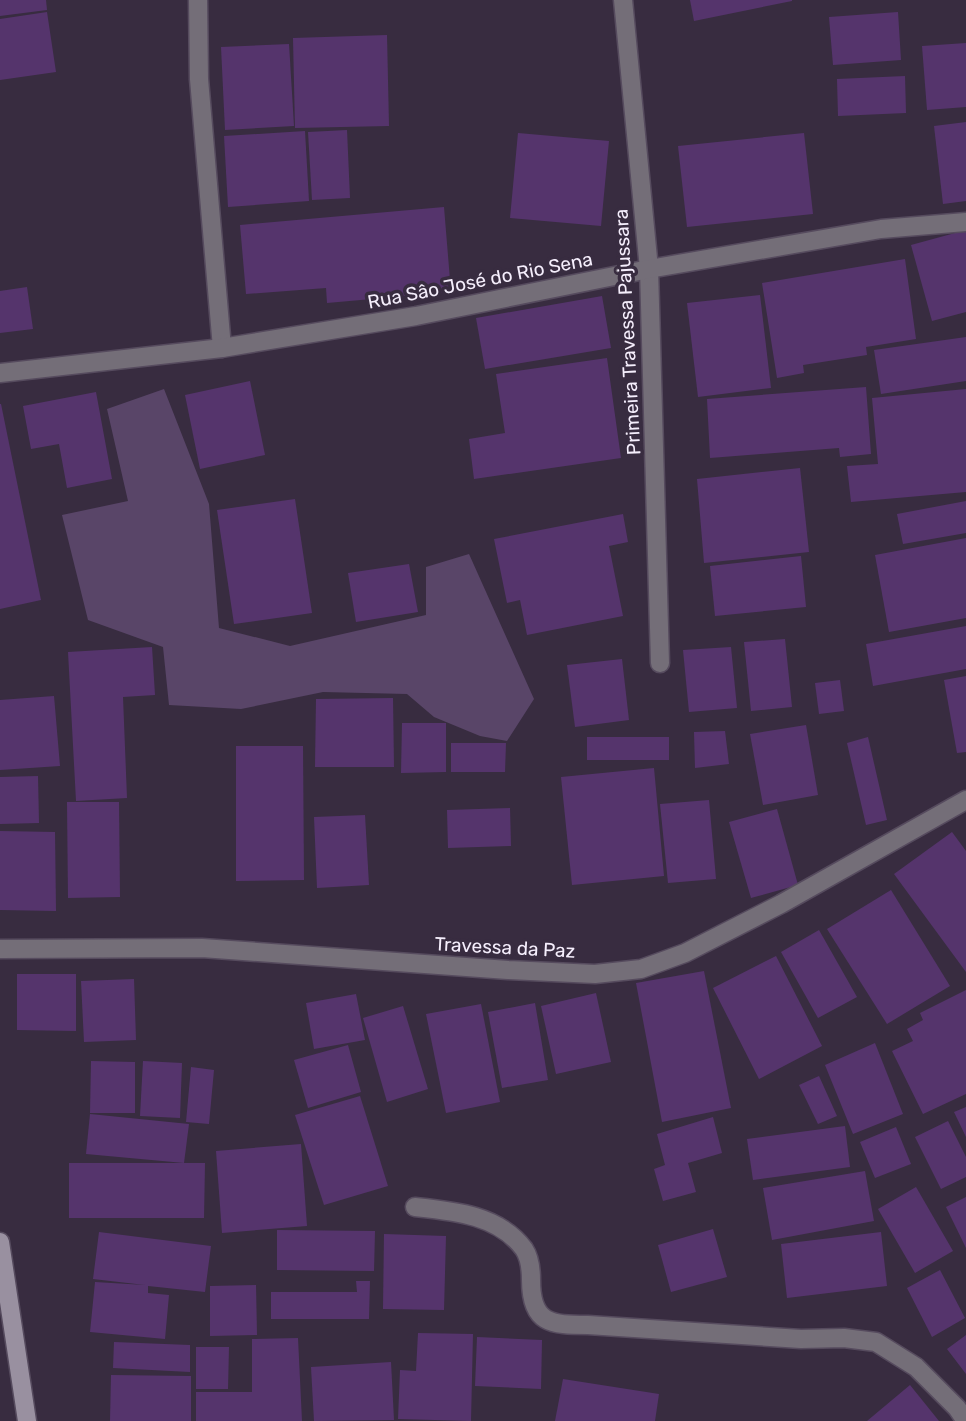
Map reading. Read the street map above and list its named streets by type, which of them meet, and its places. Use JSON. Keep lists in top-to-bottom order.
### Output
{
  "streets": {
    "street": ["Rua Sâo José do Rio Sena", "Primeira Travessa Pajussara", "Travessa da Paz"]
  },
  "crossings": [
    ["Rua Sâo José do Rio Sena", "Primeira Travessa Pajussara"]
  ]
}
